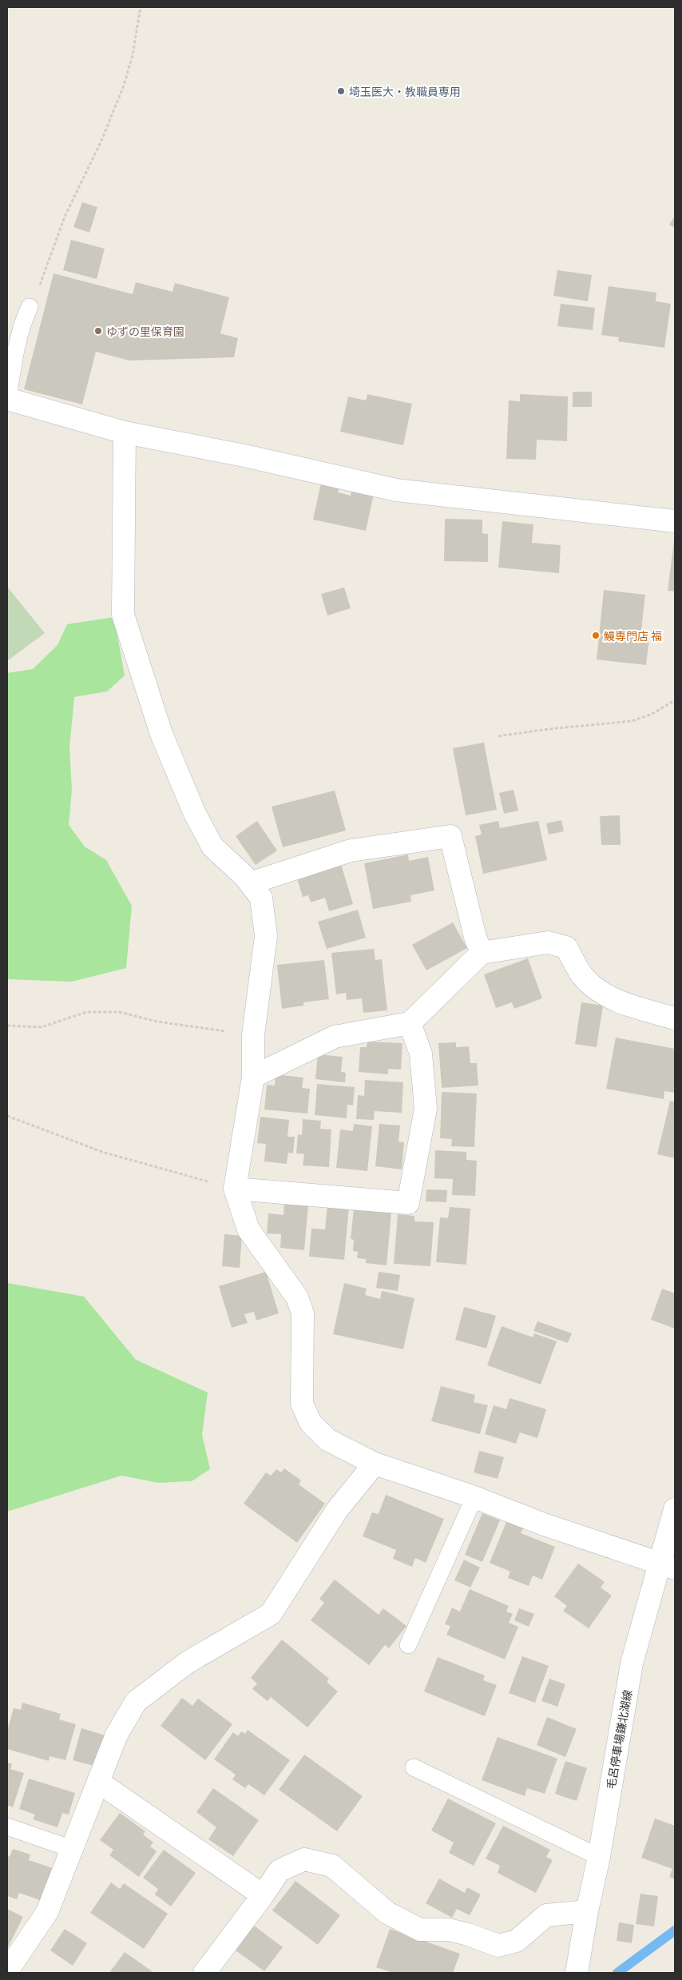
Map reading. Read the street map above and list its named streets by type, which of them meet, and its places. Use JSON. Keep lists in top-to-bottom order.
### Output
{
  "streets": {
    "street": ["毛呂停車場鎌北湖線"]
  },
  "places": ["埼玉医大・教職員専用", "ゆずの里保育園", "鰻専門店 福"]
}
